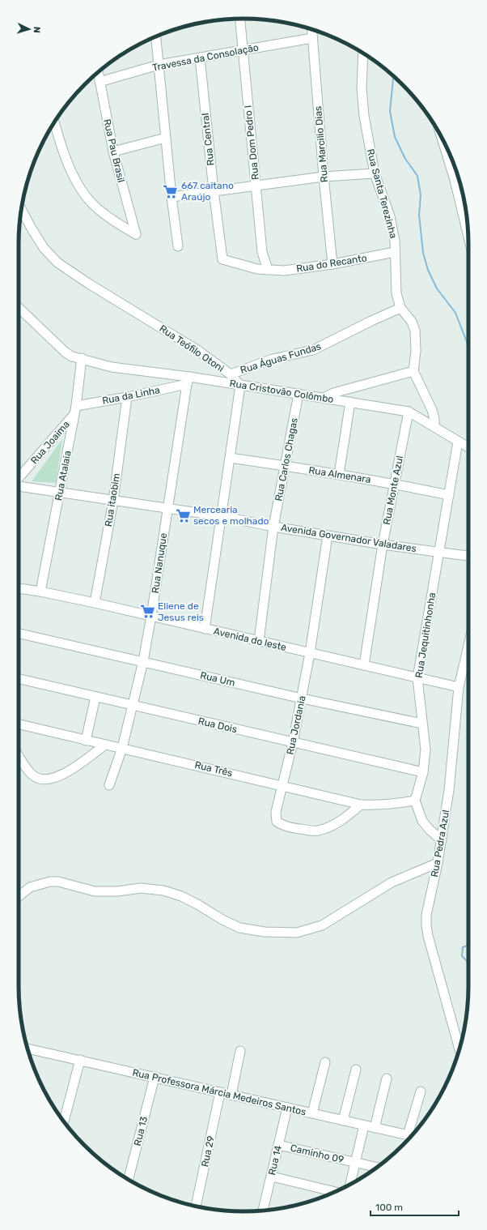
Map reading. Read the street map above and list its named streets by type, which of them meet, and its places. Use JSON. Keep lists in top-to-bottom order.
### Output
{
  "streets": {
    "street": [
      "Travessa da Consolação",
      "Rua Central",
      "Rua Dom Pedro I",
      "Rua Marcilio Dias",
      "Rua Pau Brasil",
      "Rua Santa Terezinha",
      "Rua do Recanto",
      "Rua Teófilo Otoni",
      "Rua Águas Fundas",
      "Rua Cristovão Colômbo",
      "Rua da Linha",
      "Rua Joaima",
      "Rua Carlos Chagas",
      "Rua Almenara",
      "Rua Atalaia",
      "Rua Monte Azul",
      "Rua itaobim",
      "Avenida Governador Valadares",
      "Rua Nanuque",
      "Rua Jequitinhonha",
      "Avenida do leste",
      "Rua Um",
      "Rua Dois",
      "Rua Jordania",
      "Rua Três",
      "Rua Pedra Azul",
      "Rua Professora Márcia Medeiros Santos",
      "Rua 13",
      "Rua 29",
      "Caminho 09",
      "Rua 14"
    ]
  },
  "crossings": [
    ["Travessa da Consolação", "Rua Central"],
    ["Travessa da Consolação", "Rua Dom Pedro I"],
    ["Travessa da Consolação", "Rua Marcilio Dias"],
    ["Travessa da Consolação", "Rua Pau Brasil"],
    ["Rua Central", "Rua do Recanto"],
    ["Rua Dom Pedro I", "Rua do Recanto"],
    ["Rua Marcilio Dias", "Rua do Recanto"],
    ["Rua Santa Terezinha", "Rua do Recanto"],
    ["Rua Santa Terezinha", "Rua Águas Fundas"],
    ["Rua Teófilo Otoni", "Rua Águas Fundas"],
    ["Rua Teófilo Otoni", "Rua Cristovão Colômbo"],
    ["Rua Cristovão Colômbo", "Rua da Linha"],
    ["Rua Cristovão Colômbo", "Rua Carlos Chagas"],
    ["Rua Cristovão Colômbo", "Rua Atalaia"],
    ["Rua Cristovão Colômbo", "Rua Monte Azul"],
    ["Rua Cristovão Colômbo", "Rua Nanuque"],
    ["Rua Cristovão Colômbo", "Rua Jequitinhonha"],
    ["Rua da Linha", "Rua Joaima"],
    ["Rua da Linha", "Rua Atalaia"],
    ["Rua da Linha", "Rua itaobim"],
    ["Rua da Linha", "Rua Nanuque"],
    ["Rua Joaima", "Rua Atalaia"],
    ["Rua Carlos Chagas", "Rua Almenara"],
    ["Rua Carlos Chagas", "Avenida Governador Valadares"],
    ["Rua Carlos Chagas", "Avenida do leste"],
    ["Rua Almenara", "Rua Monte Azul"],
    ["Rua Almenara", "Rua Jequitinhonha"],
    ["Rua Atalaia", "Avenida Governador Valadares"],
    ["Rua Atalaia", "Avenida do leste"],
    ["Rua Monte Azul", "Avenida Governador Valadares"],
    ["Rua Monte Azul", "Avenida do leste"],
    ["Rua itaobim", "Avenida Governador Valadares"],
    ["Rua itaobim", "Avenida do leste"],
    ["Avenida Governador Valadares", "Rua Nanuque"],
    ["Avenida Governador Valadares", "Rua Jequitinhonha"],
    ["Avenida Governador Valadares", "Rua Jordania"],
    ["Rua Nanuque", "Avenida do leste"],
    ["Rua Nanuque", "Rua Um"],
    ["Rua Nanuque", "Rua Dois"],
    ["Rua Nanuque", "Rua Três"],
    ["Rua Jequitinhonha", "Avenida do leste"],
    ["Rua Jequitinhonha", "Rua Um"],
    ["Rua Jequitinhonha", "Rua Dois"],
    ["Rua Jequitinhonha", "Rua Três"],
    ["Avenida do leste", "Rua Jordania"],
    ["Avenida do leste", "Rua Pedra Azul"],
    ["Rua Um", "Rua Jordania"],
    ["Rua Dois", "Rua Jordania"],
    ["Rua Jordania", "Rua Três"],
    ["Rua Professora Márcia Medeiros Santos", "Rua 13"],
    ["Rua Professora Márcia Medeiros Santos", "Rua 29"],
    ["Rua Professora Márcia Medeiros Santos", "Rua 14"],
    ["Caminho 09", "Rua 14"]
  ],
  "places": {
    "supermarket": ["667 caitano Araújo", "Mercearia secos e molhado", "Eliene de Jesus reis"]
  },
  "scale_bar": "100 m",
  "north": "right"
}
